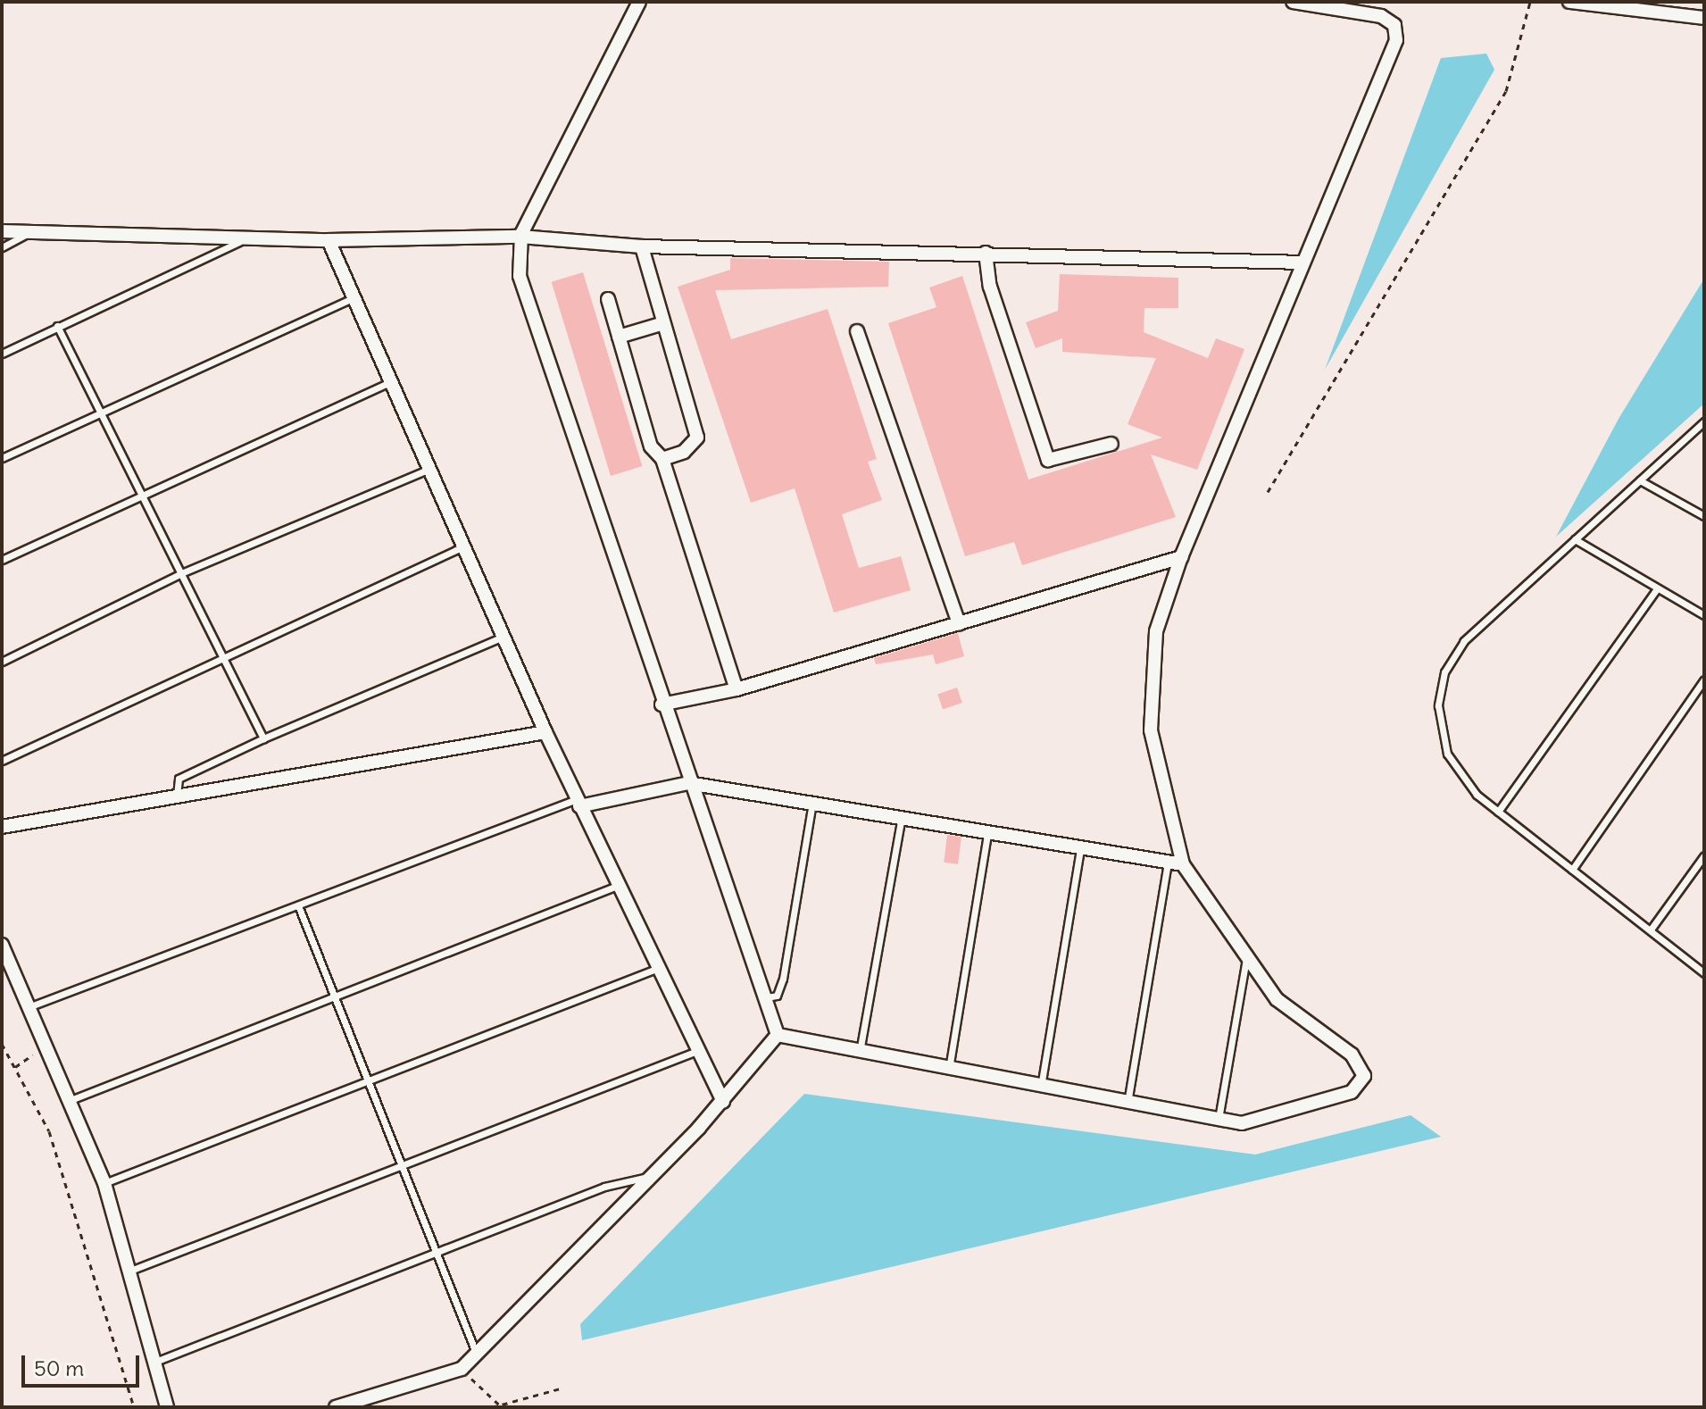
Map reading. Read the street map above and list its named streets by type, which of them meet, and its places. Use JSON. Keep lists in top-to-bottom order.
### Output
{
  "scale_bar": "50 m"
}
